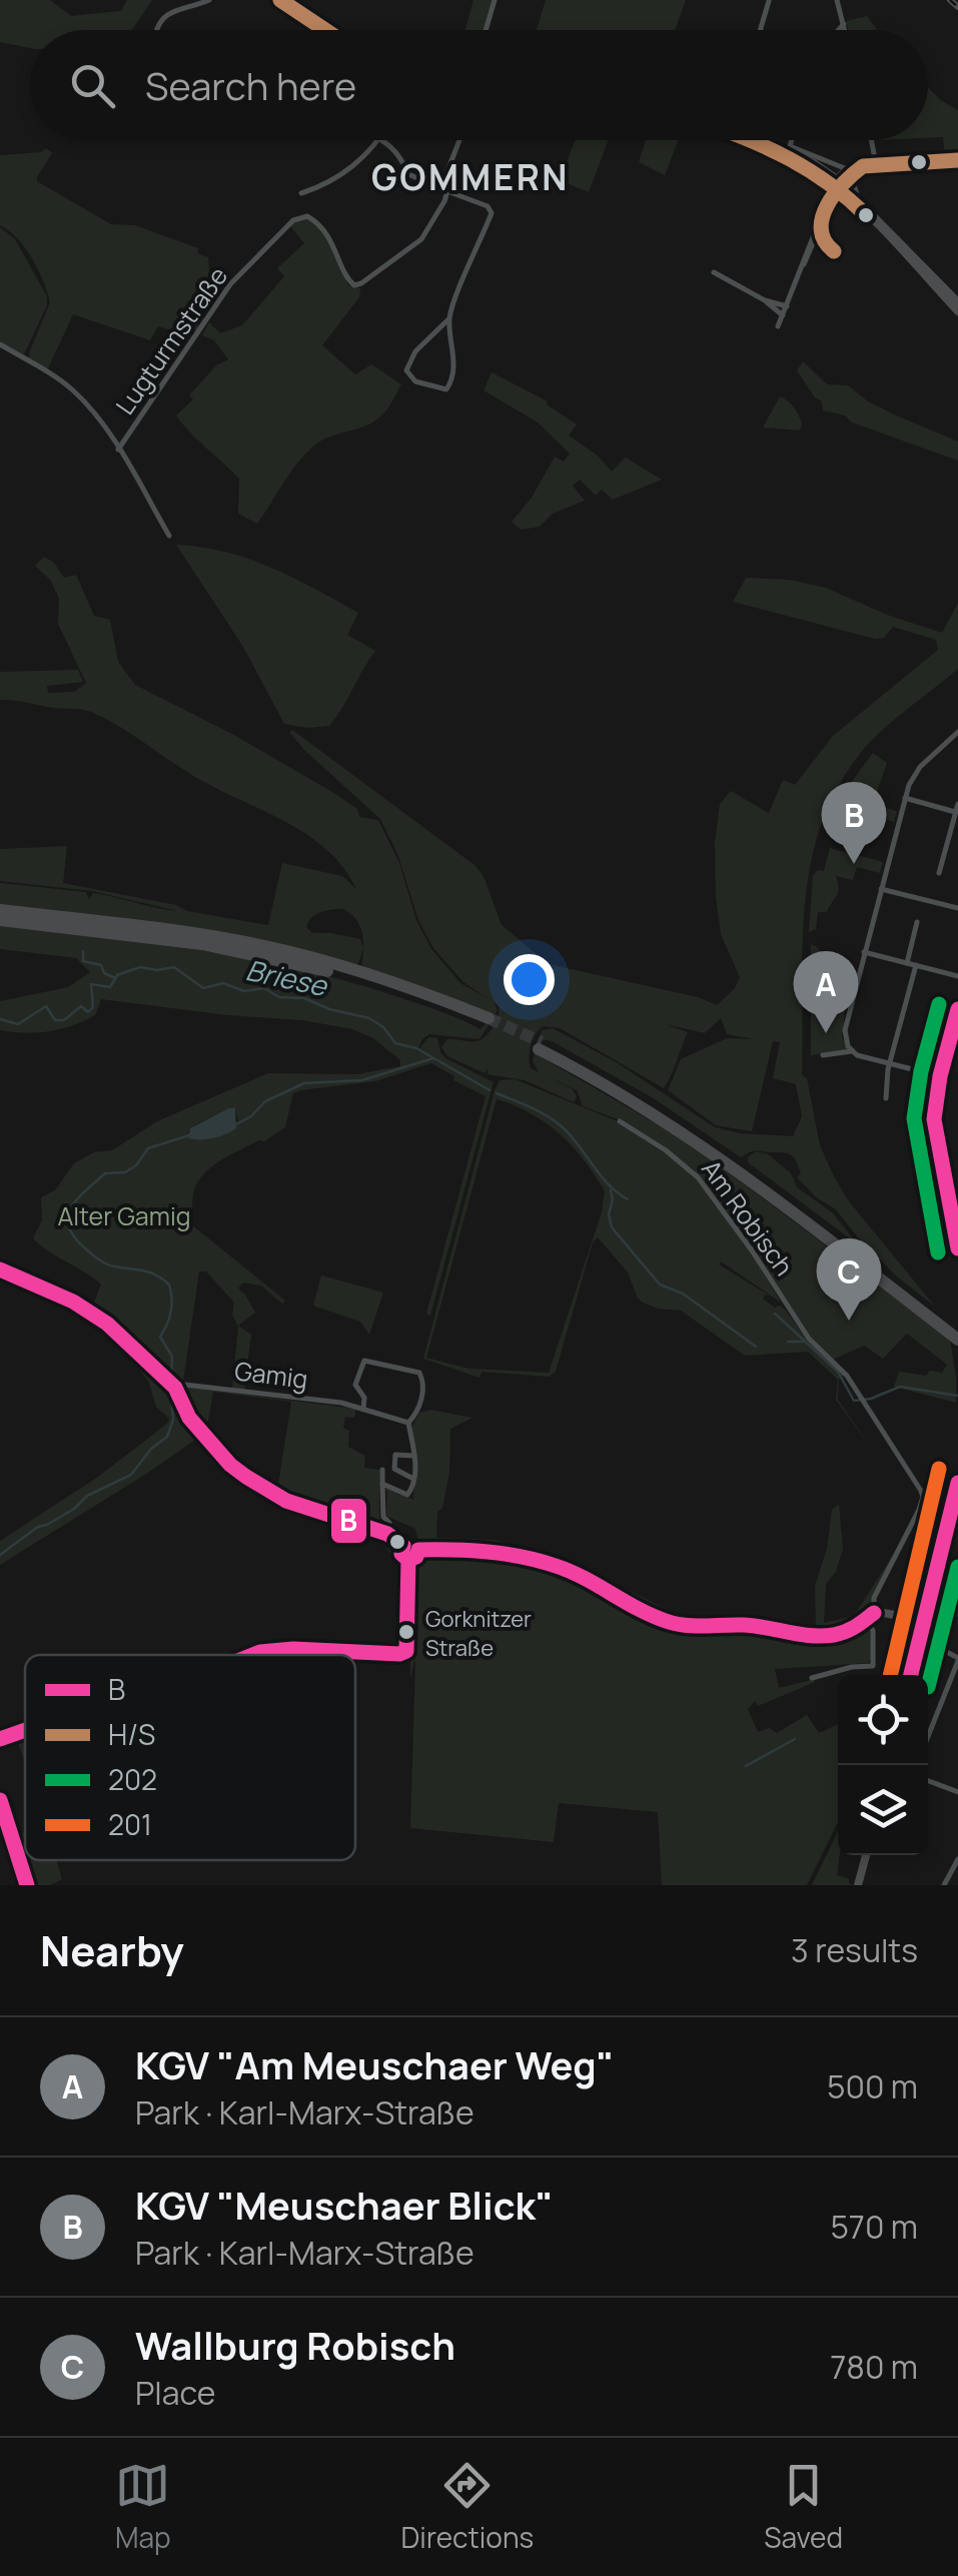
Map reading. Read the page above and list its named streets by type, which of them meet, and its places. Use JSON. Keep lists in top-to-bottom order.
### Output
{
  "streets": {
    "street": ["Lugturmstraße", "Am Robisch", "Gamig"]
  },
  "districts": ["GOMMERN"],
  "water": ["Briese"],
  "parks": ["Alter Gamig"],
  "places": ["Gorknitzer Straße"],
  "lines": [
    "transit line H/S",
    "transit line 202",
    "transit line B",
    "transit line 201"
  ],
  "legend": [
    "B",
    "H/S",
    "202",
    "201"
  ],
  "page": {
    "search": "Search here",
    "pins": ["B", "A", "C"],
    "heading": ["Nearby", "3 results"],
    "list": [
      {
        "mark": "A",
        "name": "KGV \"Am Meuschaer Weg\"",
        "note": "Park · Karl-Marx-Straße",
        "value": "500 m"
      },
      {
        "mark": "B",
        "name": "KGV \"Meuschaer Blick\"",
        "note": "Park · Karl-Marx-Straße",
        "value": "570 m"
      },
      {
        "mark": "C",
        "name": "Wallburg Robisch",
        "note": "Place",
        "value": "780 m"
      }
    ],
    "nav": ["Map", "Directions", "Saved"]
  }
}
